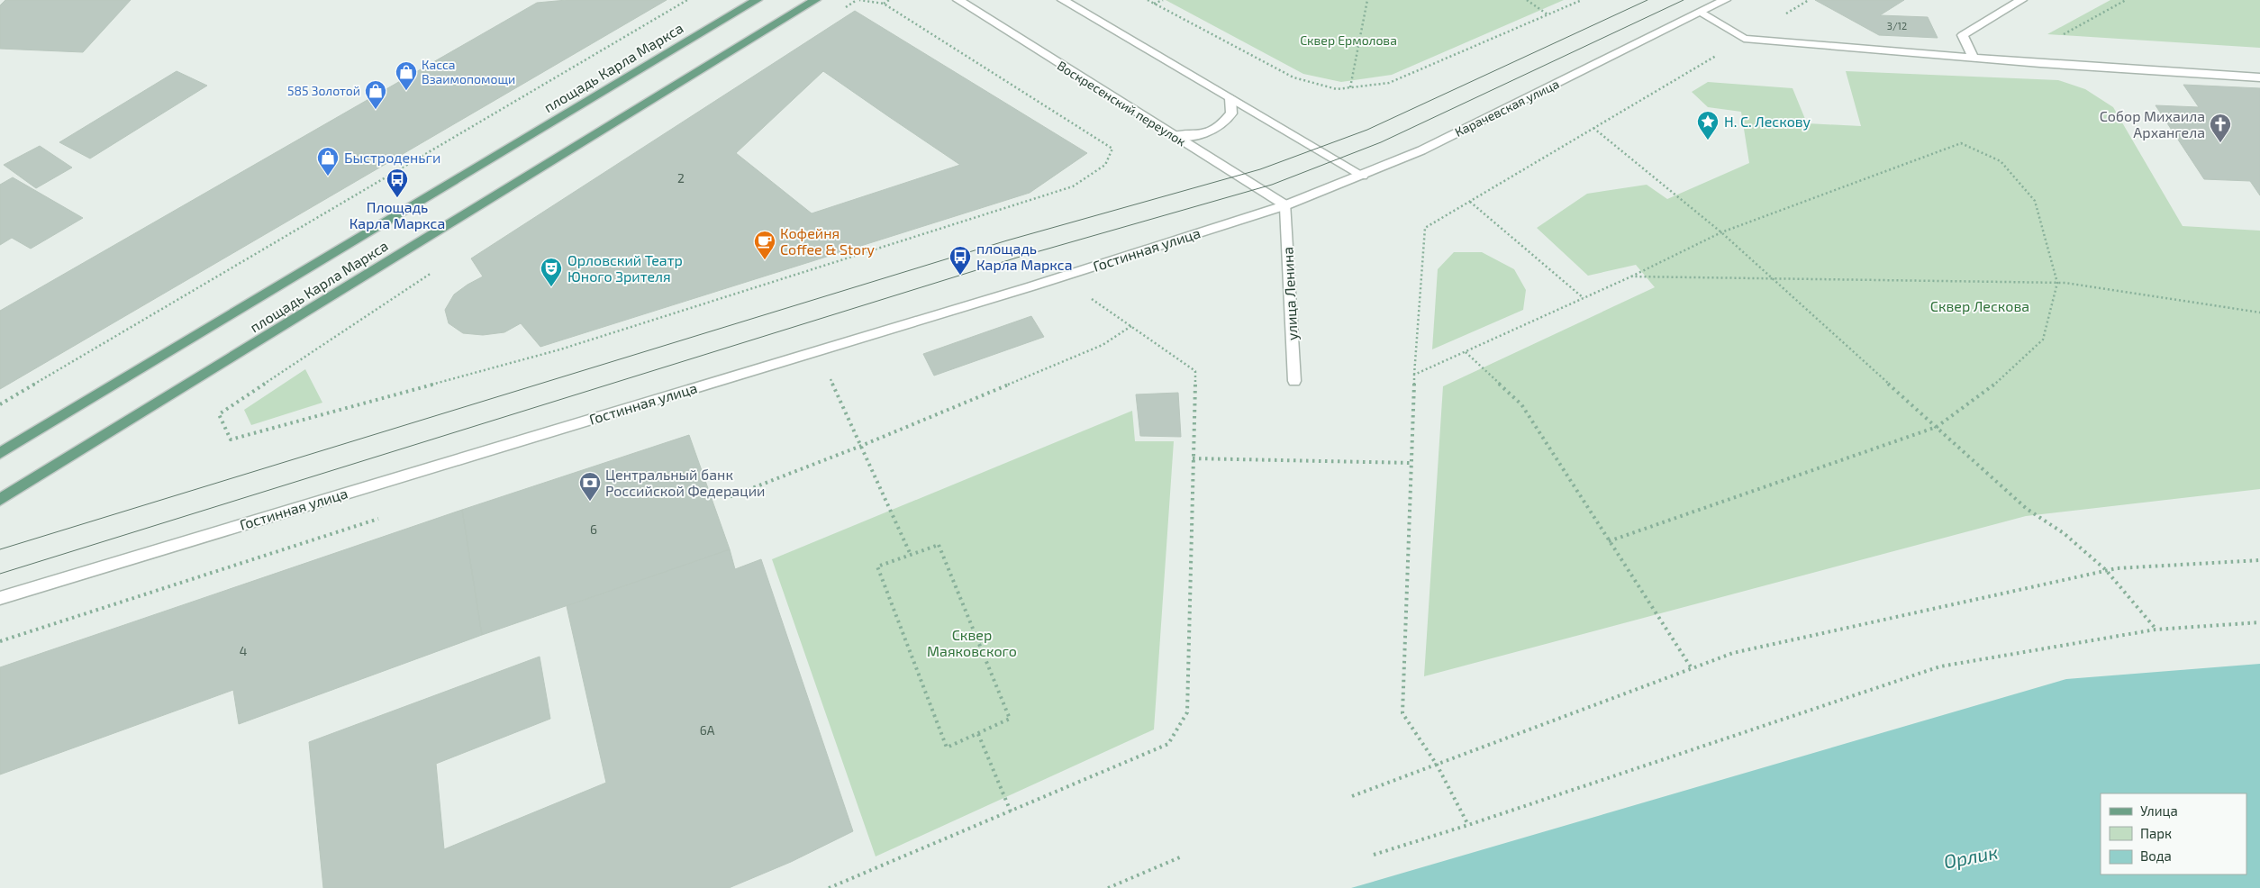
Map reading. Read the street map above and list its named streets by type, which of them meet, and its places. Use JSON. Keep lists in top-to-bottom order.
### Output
{
  "streets": {
    "main road": ["площадь Карла Маркса"],
    "street": [
      "Воскресенский переулок",
      "Карачевская улица",
      "Гостинная улица",
      "улица Ленина"
    ]
  },
  "crossings": [
    ["Воскресенский переулок", "Карачевская улица"],
    ["Воскресенский переулок", "Гостинная улица"],
    ["Воскресенский переулок", "улица Ленина"],
    ["Карачевская улица", "Гостинная улица"],
    ["Карачевская улица", "улица Ленина"],
    ["Гостинная улица", "улица Ленина"]
  ],
  "water": ["Орлик"],
  "parks": ["Сквер Ермолова", "Сквер Лескова", "Сквер Маяковского"],
  "places": {
    "shop": ["Касса Взаимопомощи", "585 Золотой", "Быстроденьги"],
    "place": ["Н. С. Лескову"],
    "church": ["Собор Михаила Архангела"],
    "bus stop": ["Площадь Карла Маркса", "площадь Карла Маркса"],
    "cafe": ["Кофейня Coffee & Story"],
    "theatre": ["Орловский Театр Юного Зрителя"],
    "bank": ["Центральный банк Российской Федерации"]
  },
  "house_numbers": [
    "3/12",
    "2",
    "6",
    "4",
    "6А"
  ],
  "legend": ["Улица", "Парк", "Вода"]
}
